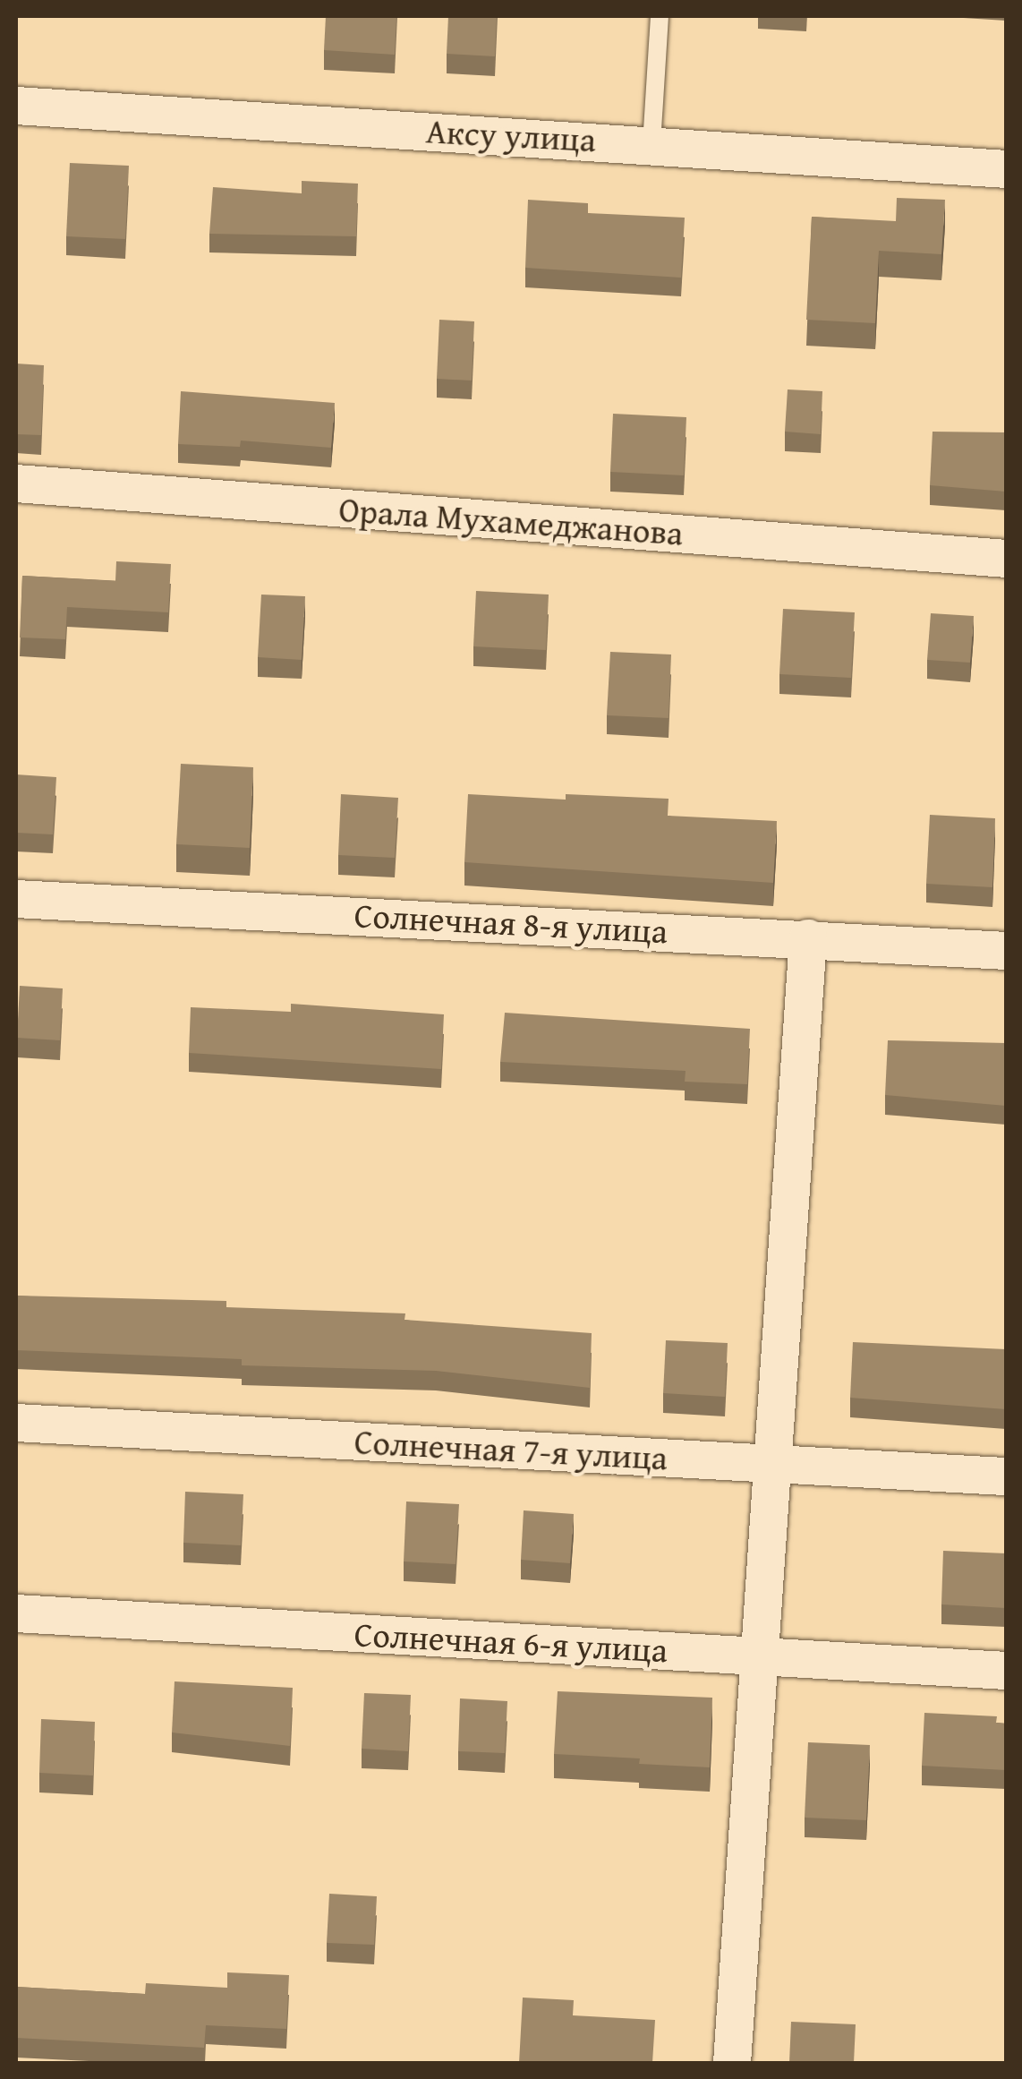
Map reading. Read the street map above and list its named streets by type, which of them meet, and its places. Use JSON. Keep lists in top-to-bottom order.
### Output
{
  "streets": {
    "street": [
      "Аксу улица",
      "Орала Мухамеджанова",
      "Солнечная 8-я улица",
      "Солнечная 7-я улица",
      "Солнечная 6-я улица"
    ]
  }
}
